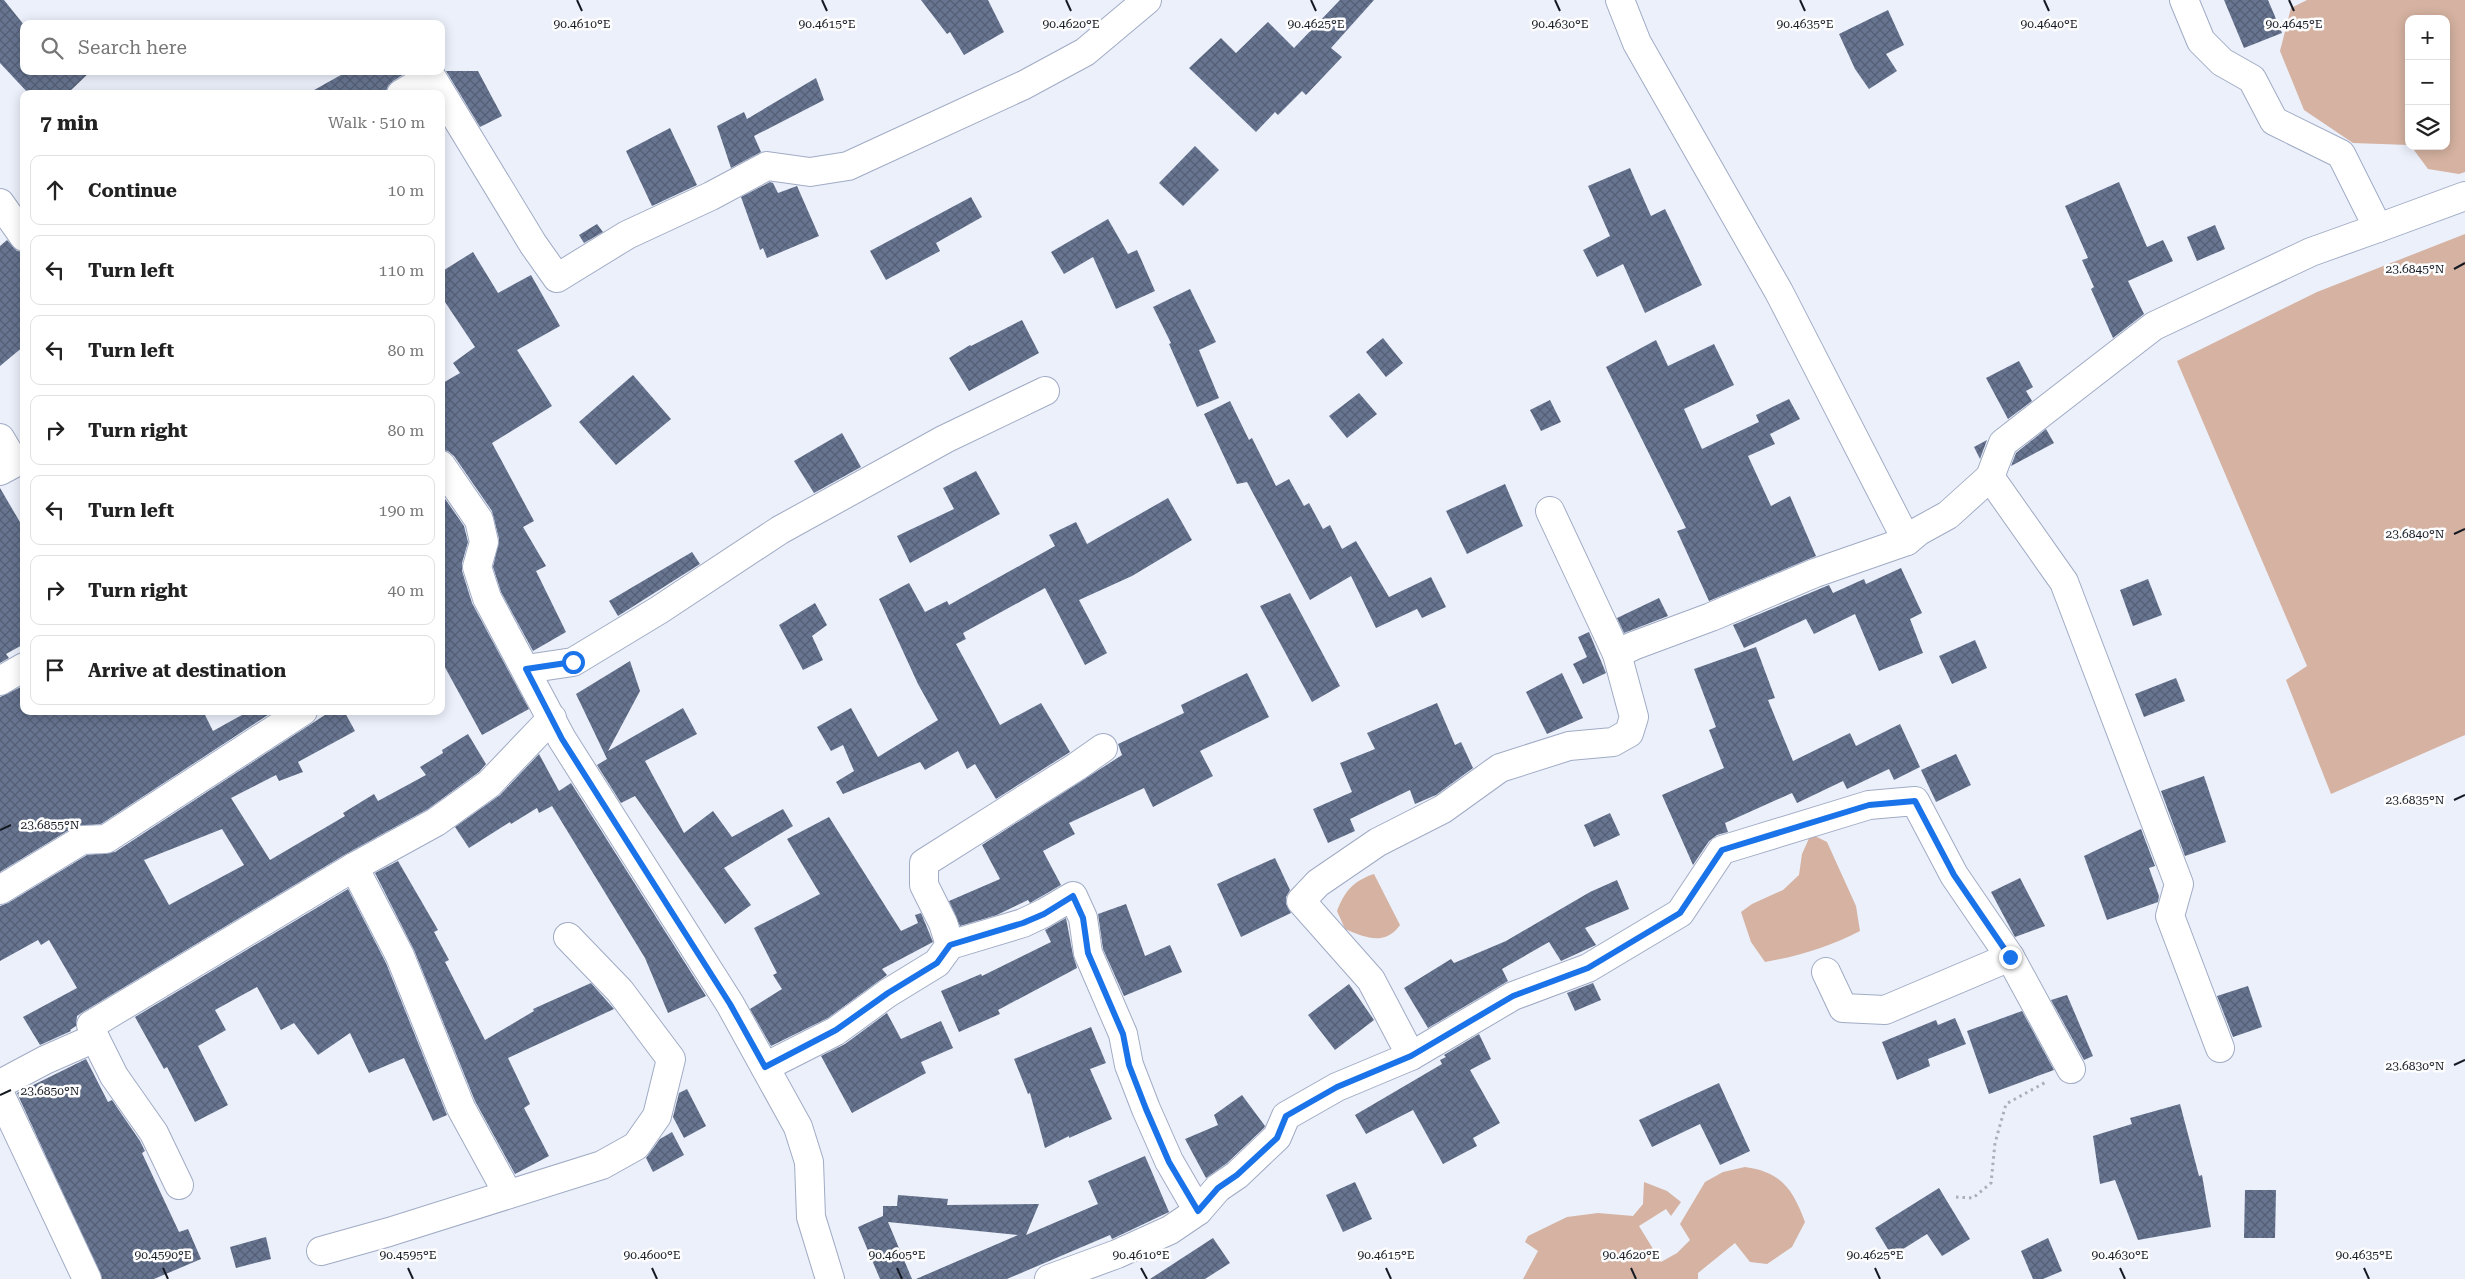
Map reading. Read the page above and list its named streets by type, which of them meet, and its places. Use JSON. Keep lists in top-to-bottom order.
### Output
{
  "page": {
    "map_buttons": ["+", "−"],
    "search": "Search here",
    "heading": ["7 min", "Walk · 510 m"],
    "list": [
      ["Continue", "10 m"],
      ["Turn left", "110 m"],
      ["Turn left", "80 m"],
      ["Turn right", "80 m"],
      ["Turn left", "190 m"],
      ["Turn right", "40 m"],
      "Arrive at destination"
    ]
  },
  "coordinates": [
    "90.4620°E",
    "90.4635°E",
    "90.4645°E",
    "90.4610°E",
    "90.4615°E",
    "90.4625°E",
    "90.4630°E",
    "90.4640°E",
    "23.6845°N",
    "23.6840°N",
    "23.6835°N",
    "23.6855°N",
    "23.6830°N",
    "23.6850°N",
    "90.4590°E",
    "90.4595°E",
    "90.4600°E",
    "90.4605°E"
  ]
}
